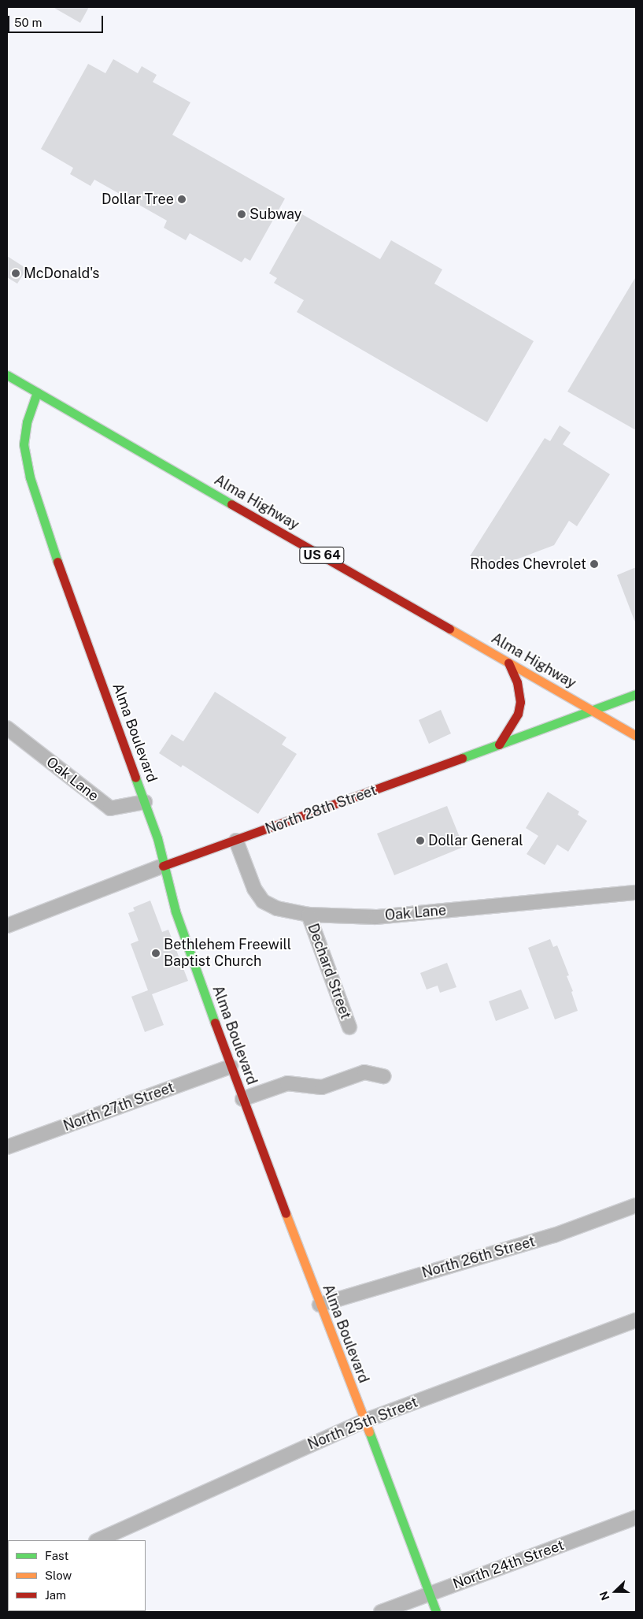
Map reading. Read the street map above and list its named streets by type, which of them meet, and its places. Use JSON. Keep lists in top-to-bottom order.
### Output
{
  "streets": {
    "street": [
      "Alma Highway",
      "US 64",
      "Alma Boulevard",
      "Oak Lane",
      "North 28th Street",
      "Dechard Street",
      "North 27th Street",
      "North 26th Street",
      "North 25th Street",
      "North 24th Street"
    ]
  },
  "crossings": [
    ["Alma Highway", "Alma Boulevard"],
    ["Alma Highway", "North 28th Street"],
    ["Alma Boulevard", "Oak Lane"],
    ["Alma Boulevard", "North 28th Street"],
    ["Alma Boulevard", "North 27th Street"],
    ["Alma Boulevard", "North 26th Street"],
    ["Alma Boulevard", "North 25th Street"],
    ["Alma Boulevard", "North 24th Street"],
    ["Oak Lane", "North 28th Street"],
    ["Oak Lane", "Dechard Street"]
  ],
  "places": [
    "Dollar Tree",
    "Subway",
    "McDonald's",
    "Rhodes Chevrolet",
    "Dollar General",
    "Bethlehem Freewill Baptist Church"
  ],
  "legend": ["Fast", "Slow", "Jam"],
  "scale_bar": "50 m",
  "north": "left"
}
